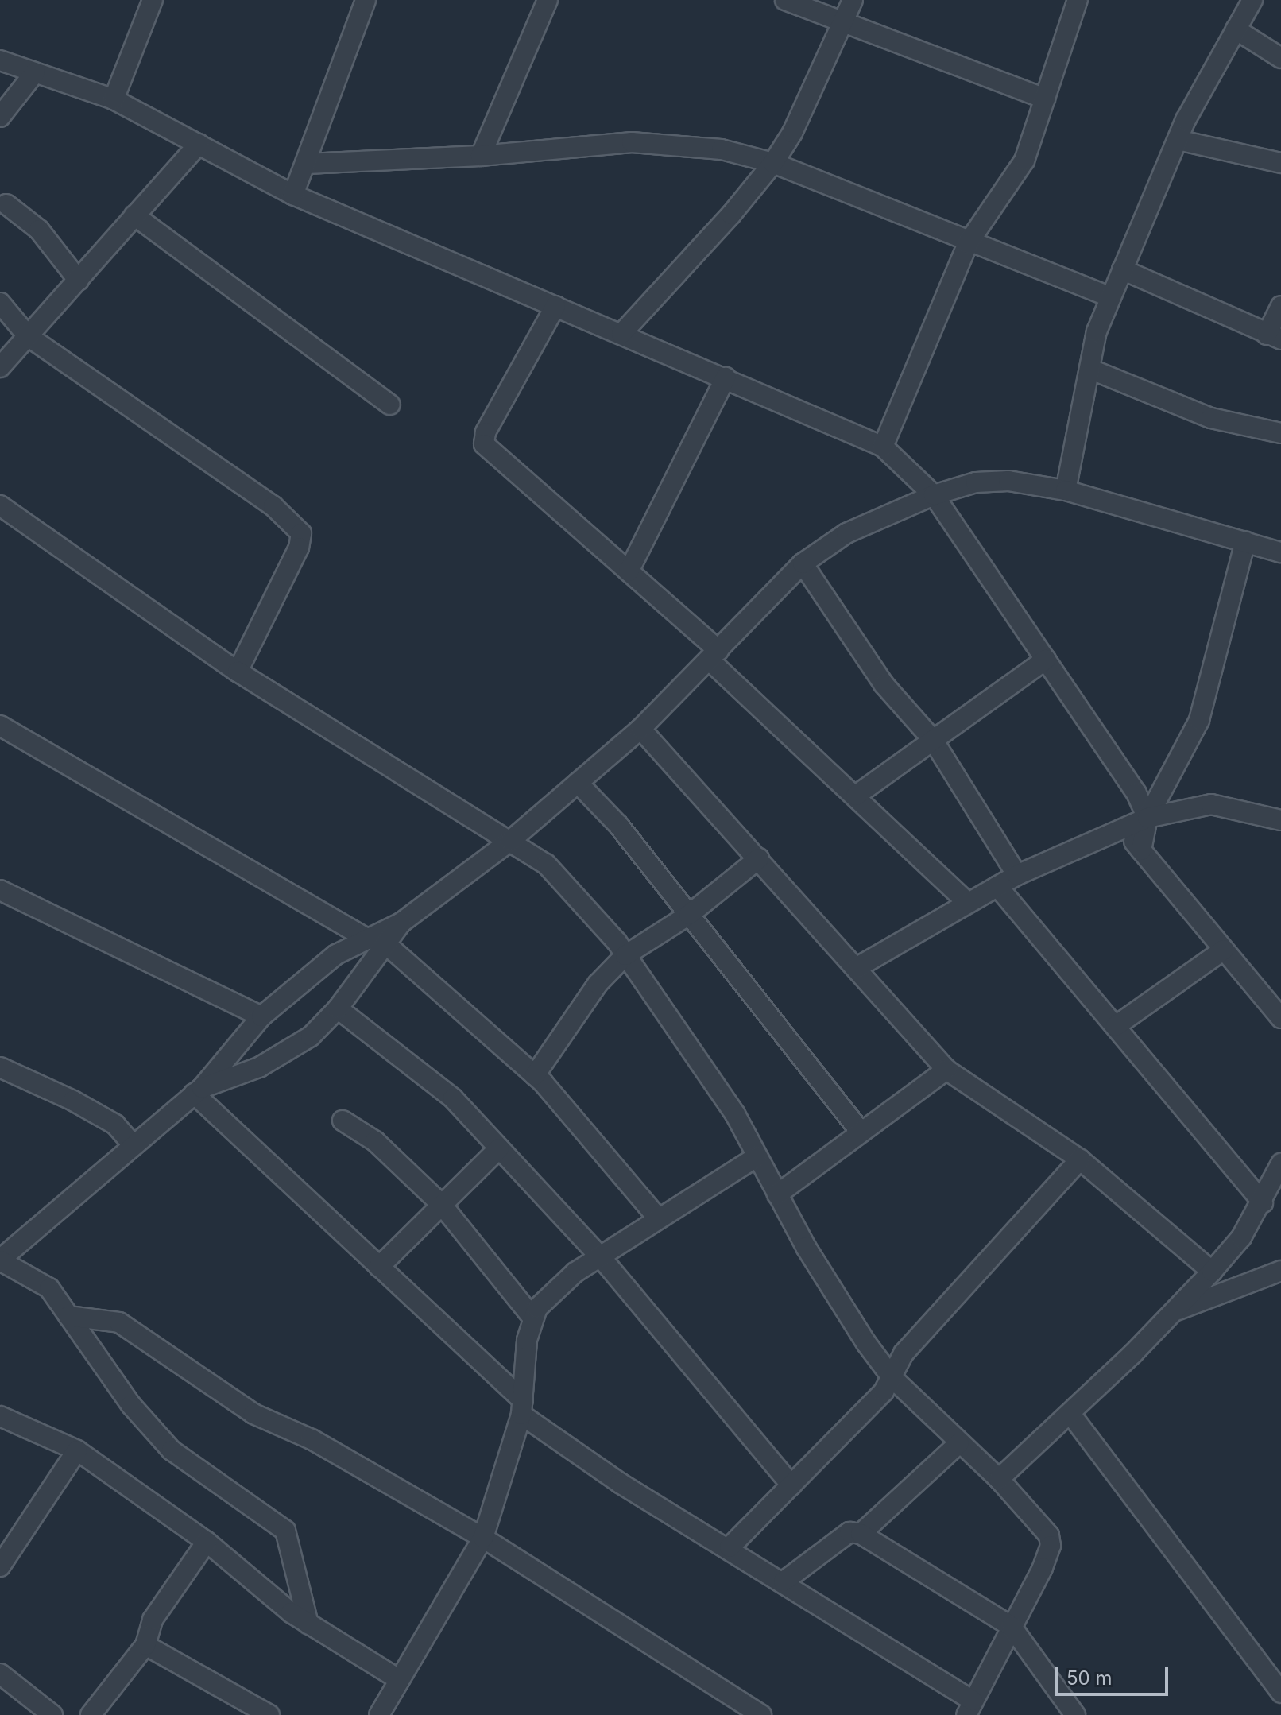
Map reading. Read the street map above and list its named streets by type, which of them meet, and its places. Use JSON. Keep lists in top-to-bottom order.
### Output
{
  "scale_bar": "50 m"
}
